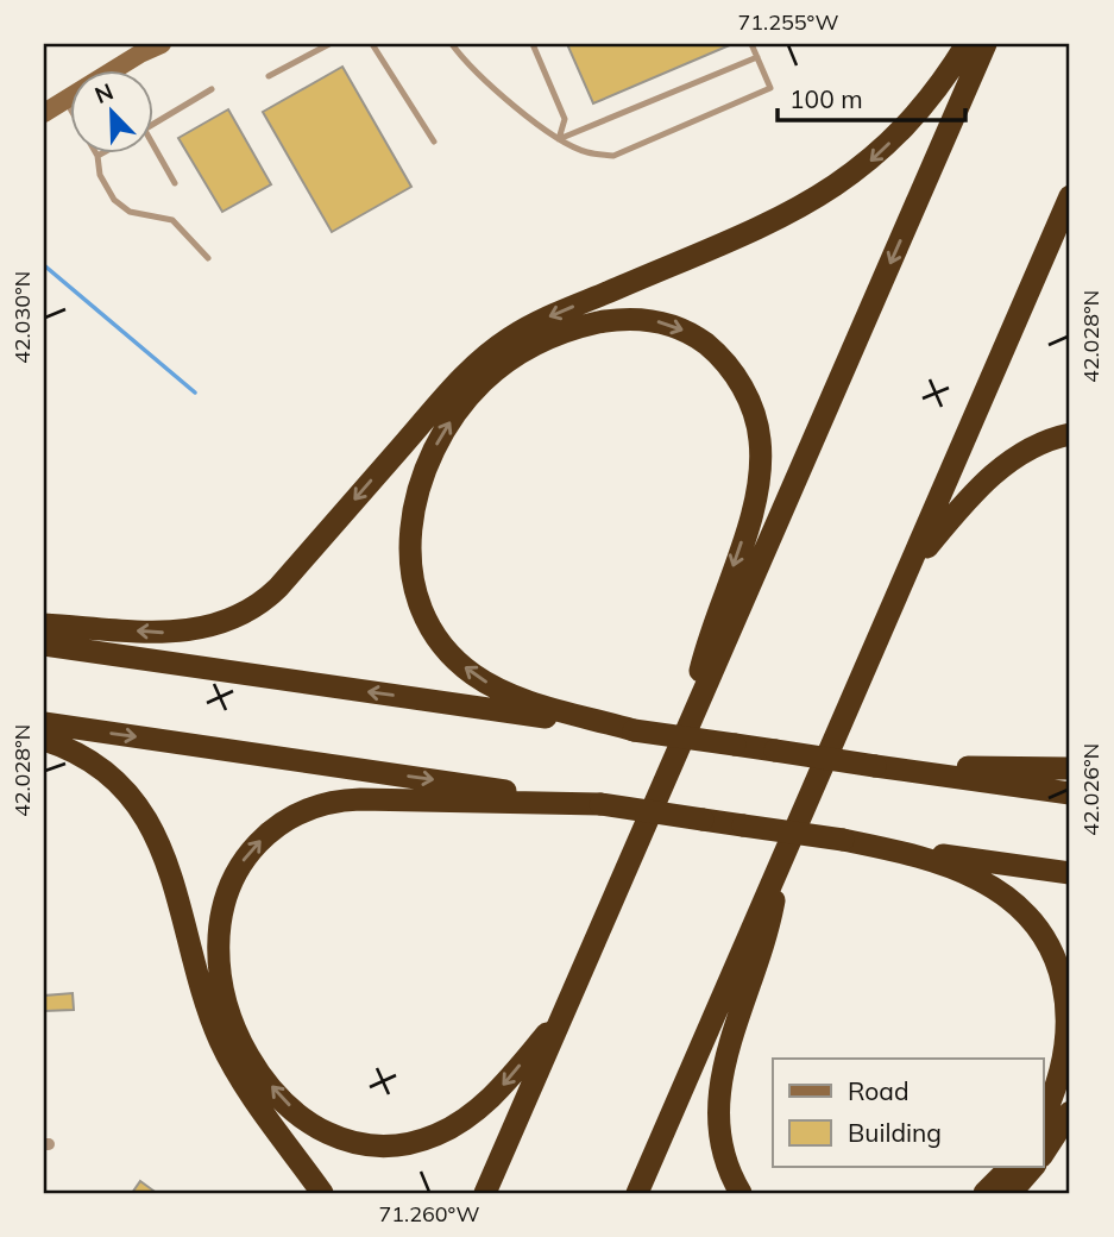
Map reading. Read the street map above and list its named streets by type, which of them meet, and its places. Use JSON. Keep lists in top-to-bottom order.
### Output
{
  "legend": ["Road", "Building"],
  "scale_bar": "100 m",
  "north": "top left",
  "coordinates": [
    "71.255°W",
    "42.030°N",
    "42.028°N",
    "42.026°N",
    "71.260°W"
  ]
}
